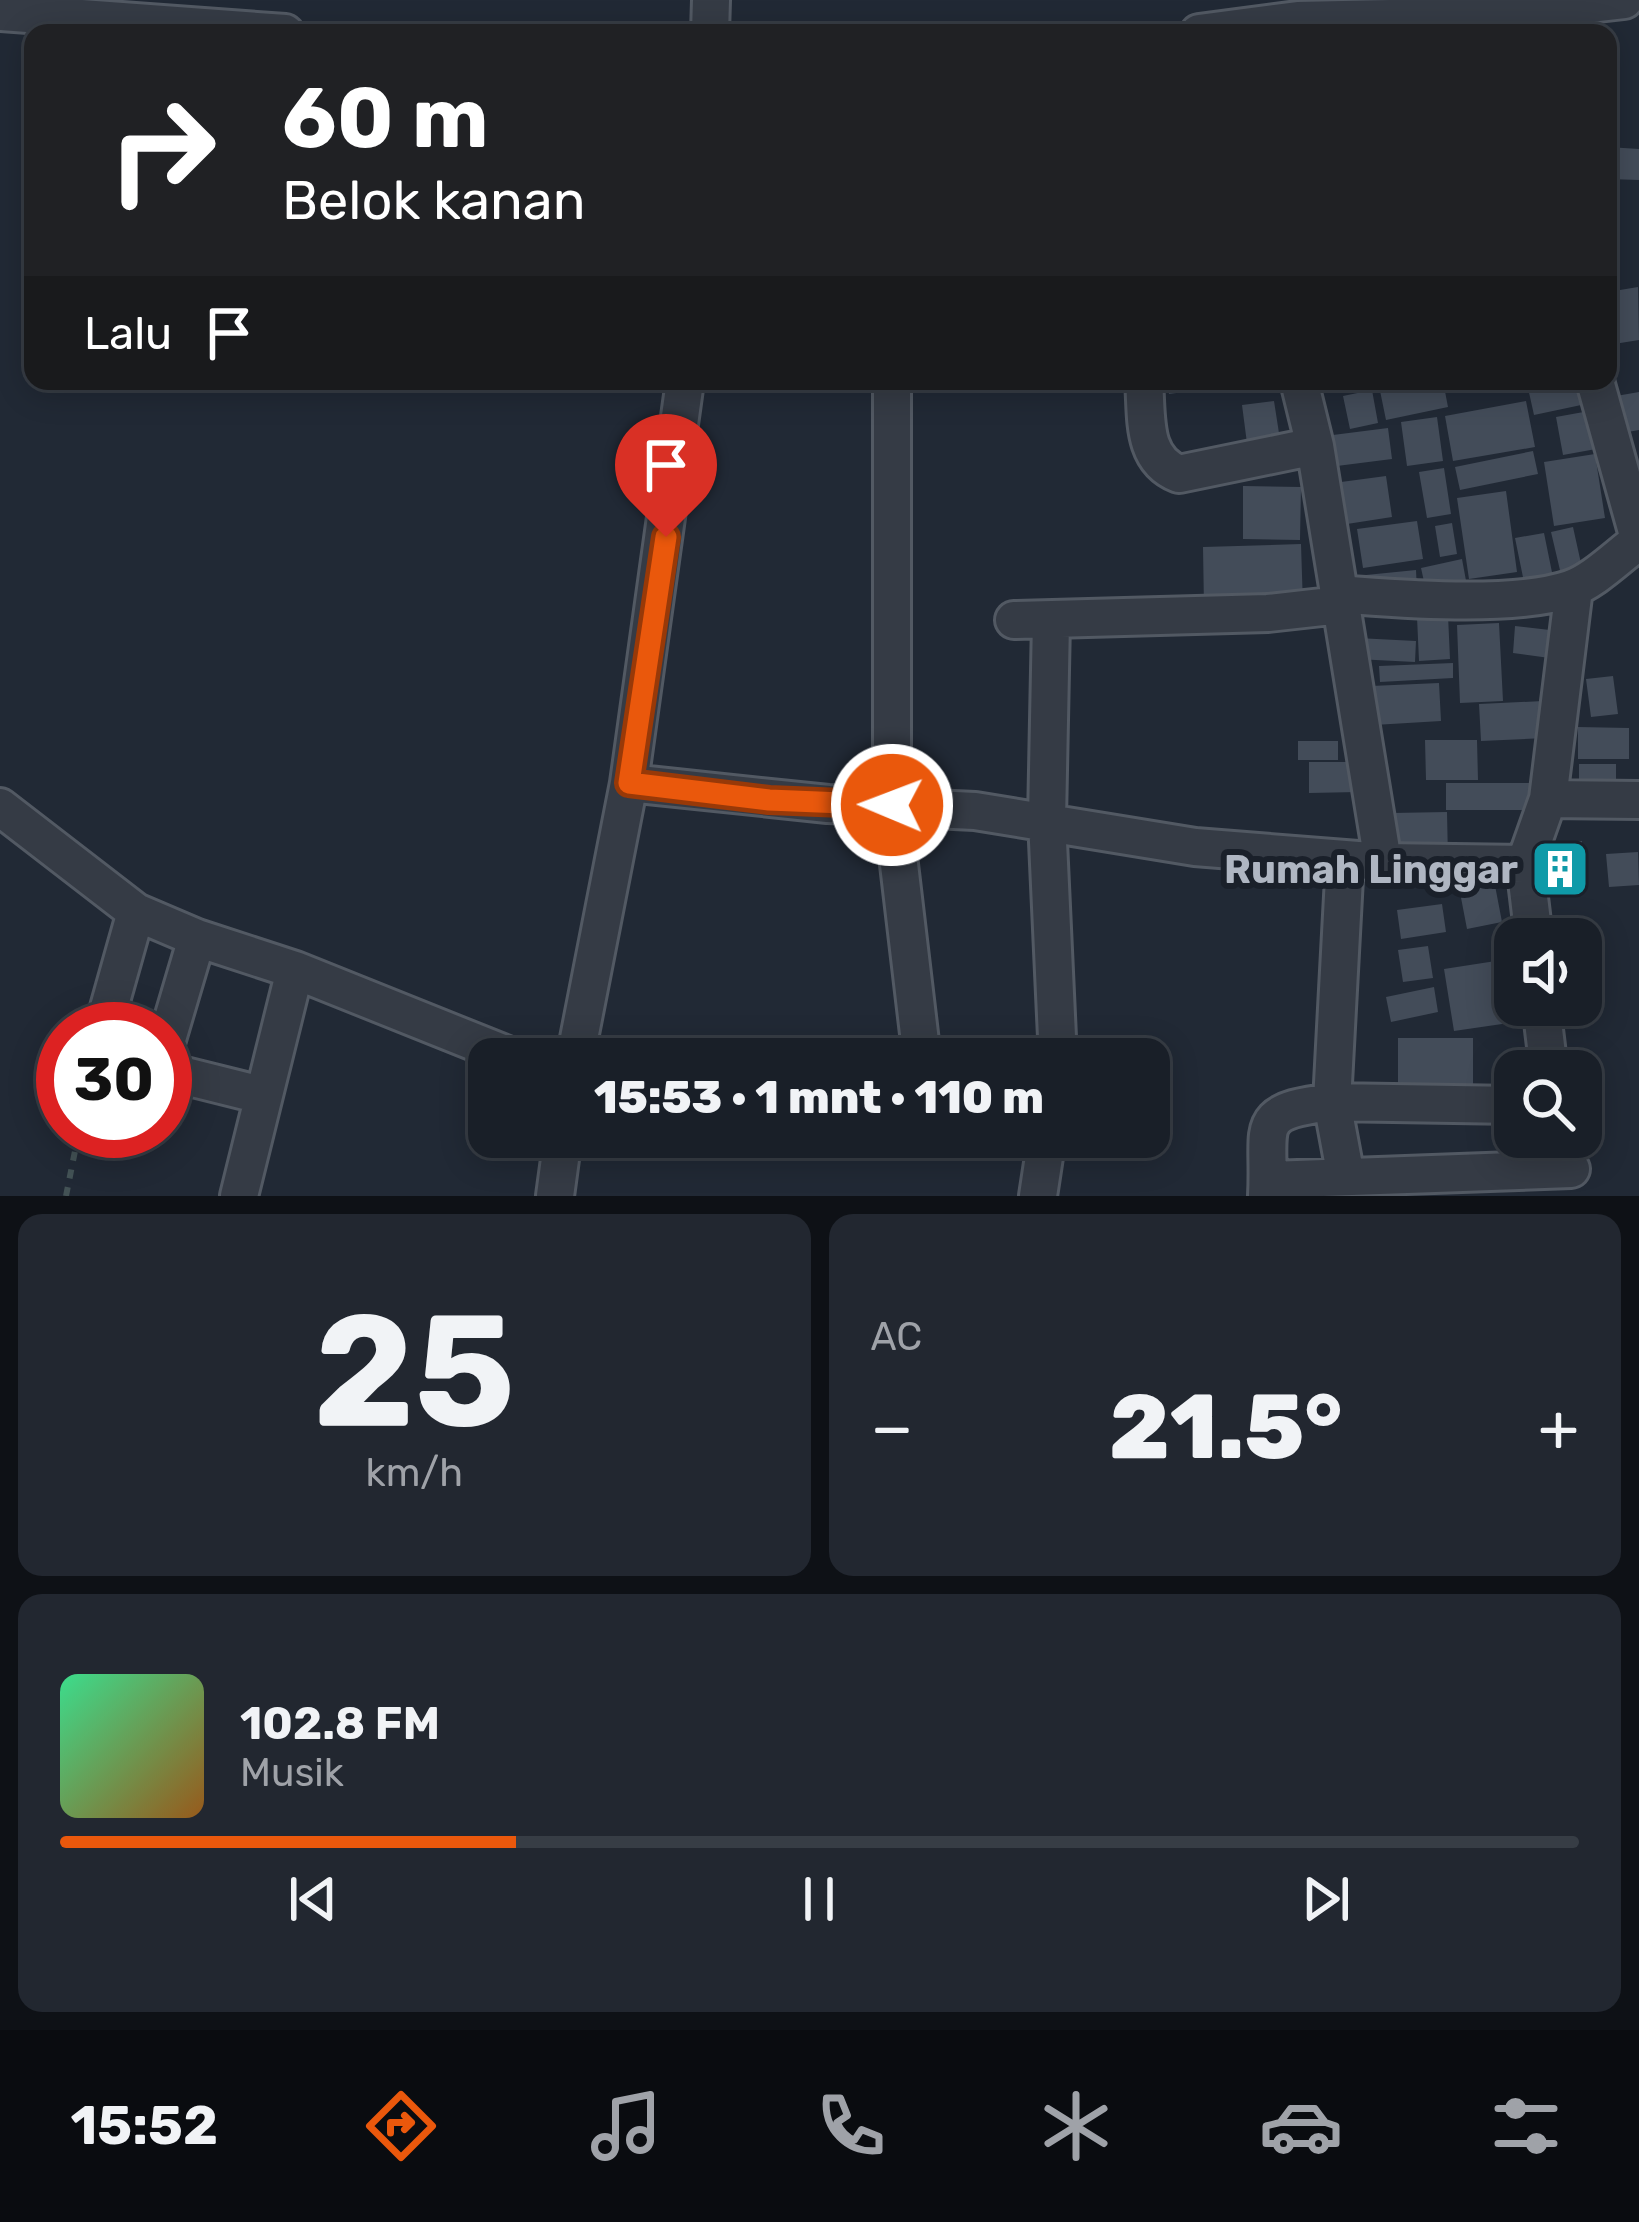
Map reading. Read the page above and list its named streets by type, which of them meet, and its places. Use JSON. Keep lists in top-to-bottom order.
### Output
{
  "places": {
    "building": ["Rumah Linggar"]
  },
  "page": {
    "turn": ["60 m", "Belok kanan"],
    "then": "Lalu",
    "limit": "30",
    "trip": "15:53 · 1 mnt · 110 m",
    "tile": [
      ["25", "km/h"],
      "AC"
    ],
    "heat": ["−", "21.5°", "+"],
    "song": ["102.8 FM", "Musik"],
    "tabs": "15:52"
  }
}
